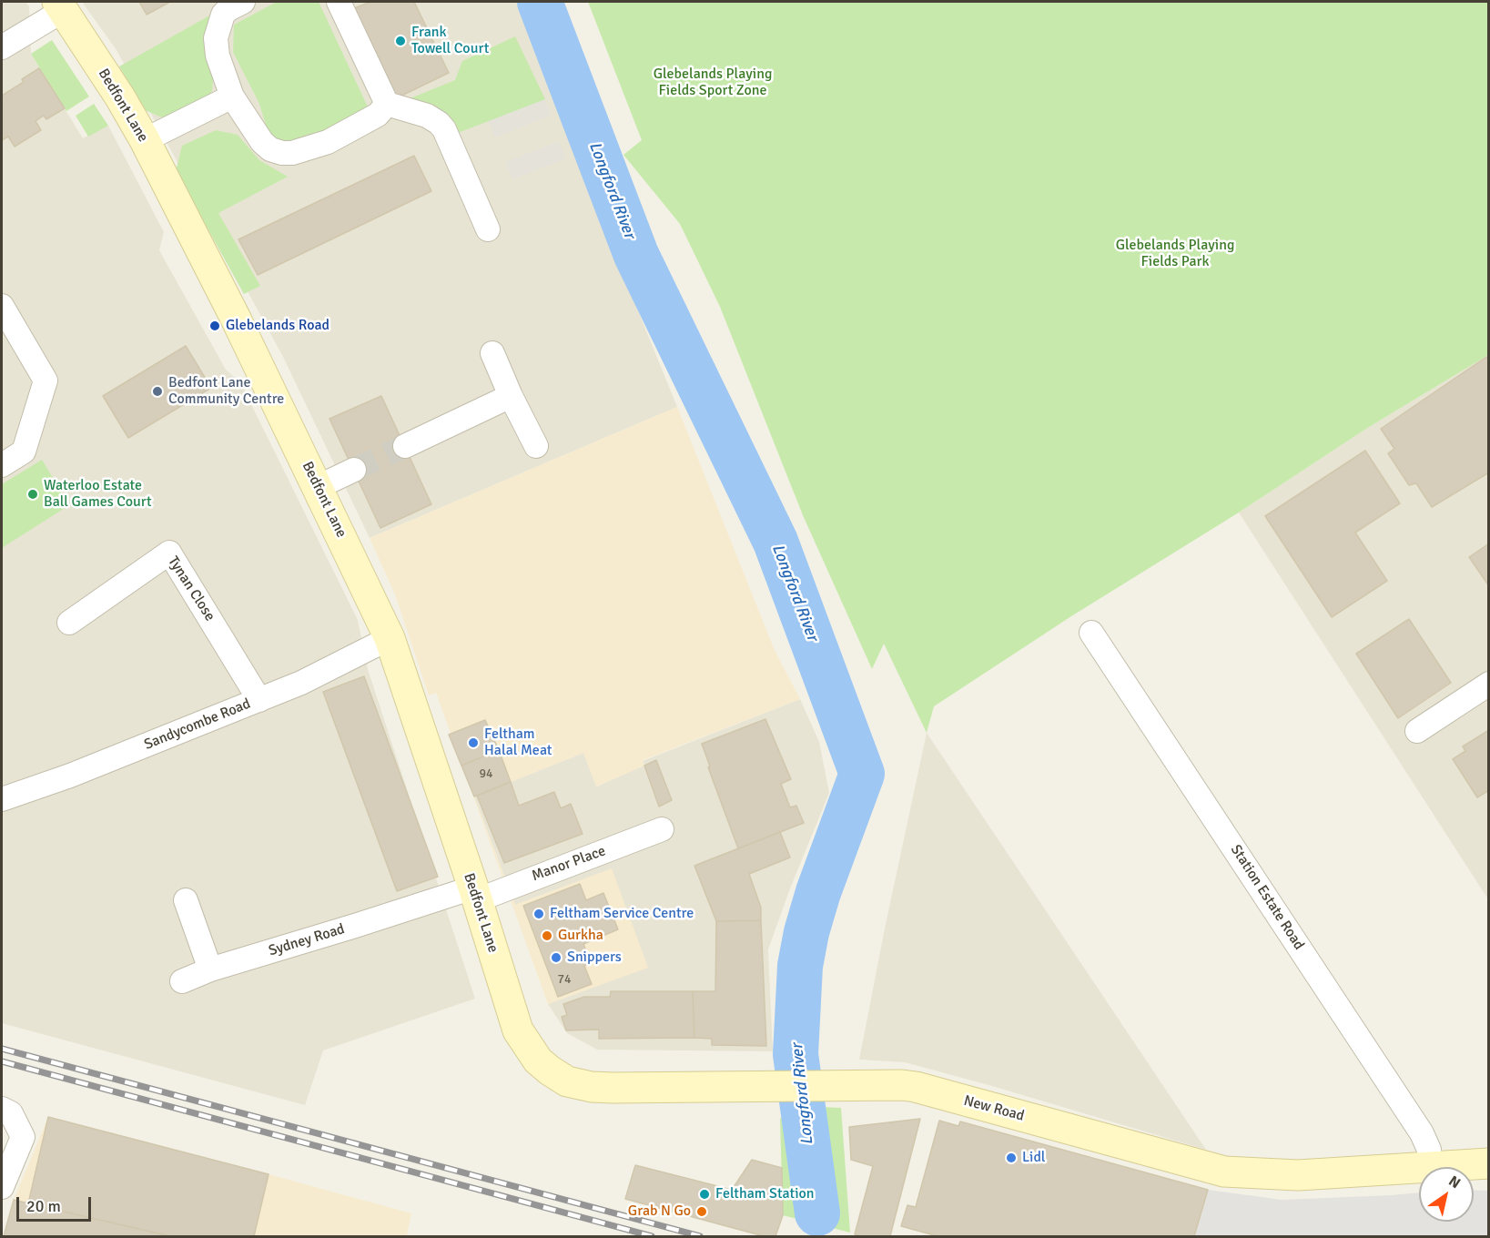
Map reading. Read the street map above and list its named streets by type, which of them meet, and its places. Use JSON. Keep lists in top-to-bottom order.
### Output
{
  "streets": {
    "main road": ["Bedfont Lane", "New Road"],
    "street": [
      "Tynan Close",
      "Sandycombe Road",
      "Manor Place",
      "Station Estate Road",
      "Sydney Road"
    ]
  },
  "crossings": [
    ["Bedfont Lane", "Sandycombe Road"],
    ["Bedfont Lane", "Manor Place"],
    ["Bedfont Lane", "Sydney Road"],
    ["Bedfont Lane", "New Road"],
    ["Tynan Close", "Sandycombe Road"],
    ["Manor Place", "Sydney Road"],
    ["Station Estate Road", "New Road"]
  ],
  "water": ["Longford River"],
  "parks": ["Glebelands Playing Fields Sport Zone", "Glebelands Playing Fields Park"],
  "places": [
    "Frank Towell Court",
    "Glebelands Road",
    "Bedfont Lane Community Centre",
    "Waterloo Estate Ball Games Court",
    "Feltham Halal Meat",
    "Feltham Service Centre",
    "Gurkha",
    "Snippers",
    "Lidl",
    "Feltham Station",
    "Grab N Go"
  ],
  "house_numbers": ["94", "74"],
  "scale_bar": "20 m",
  "north": "top right"
}
